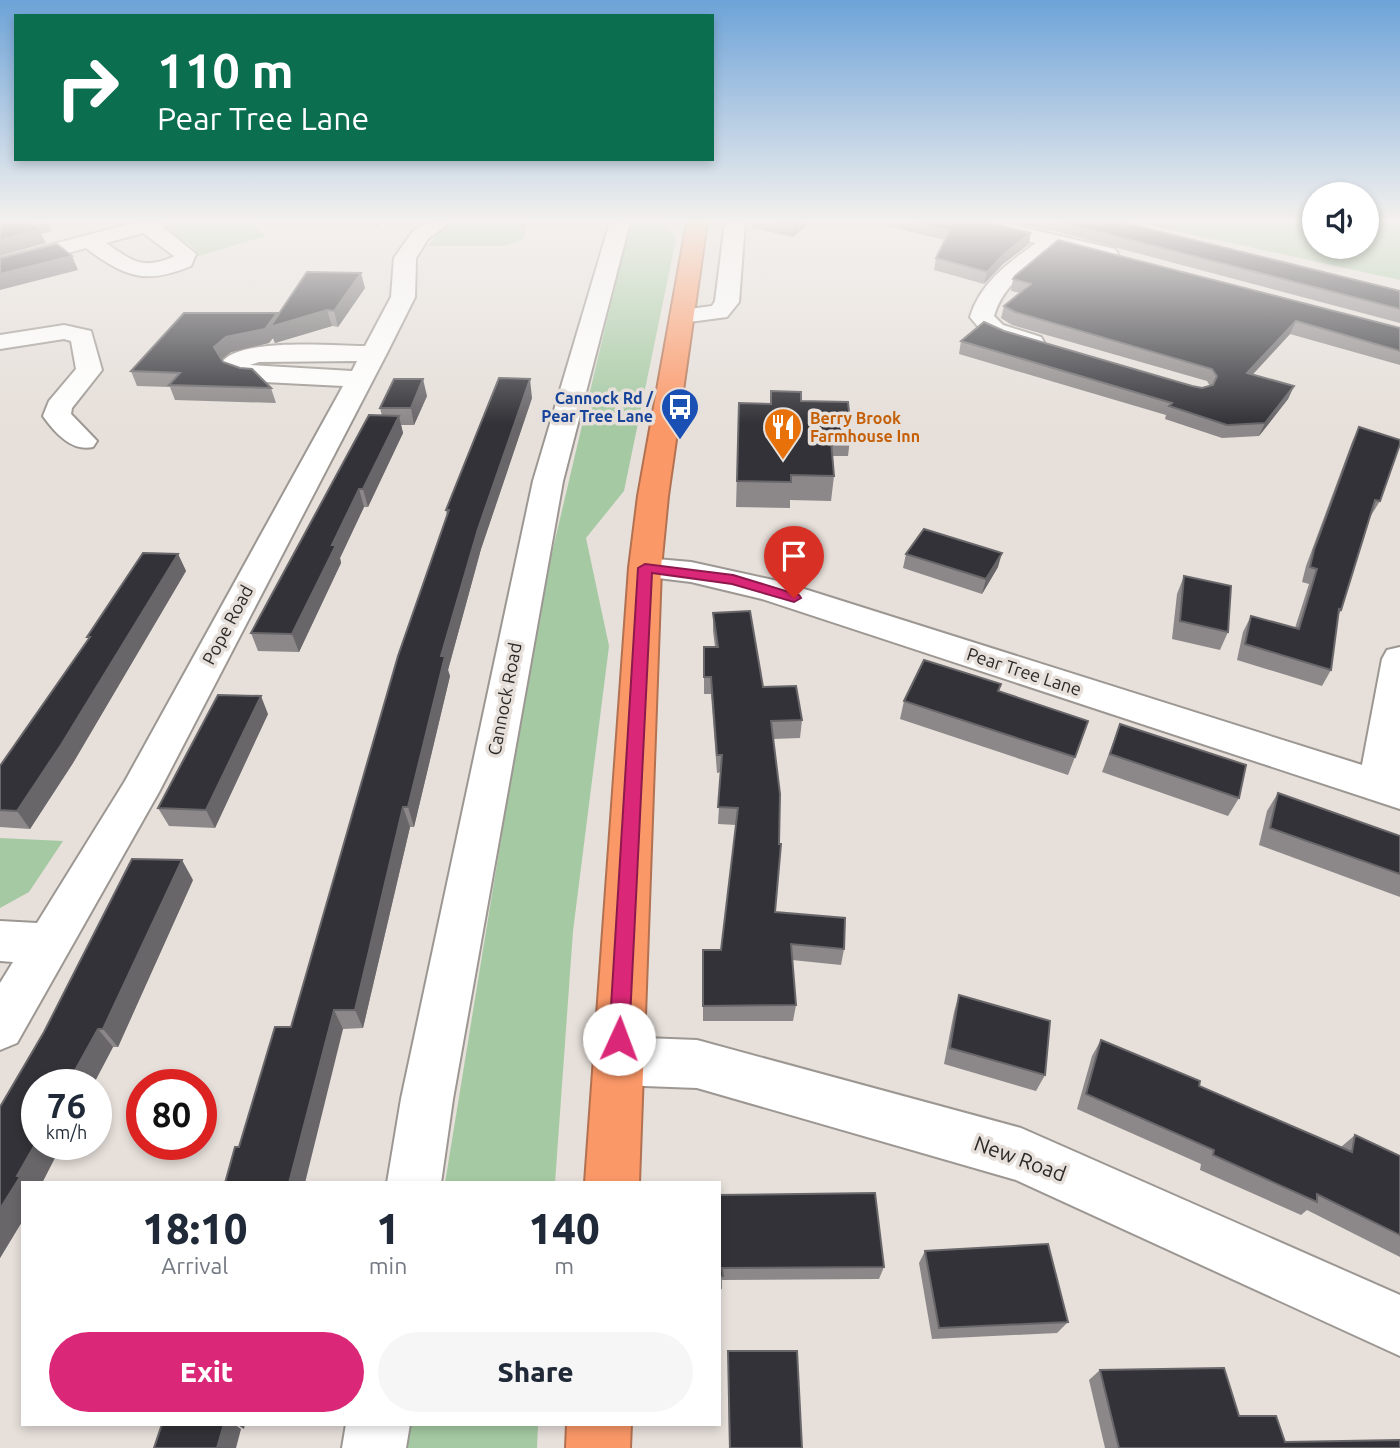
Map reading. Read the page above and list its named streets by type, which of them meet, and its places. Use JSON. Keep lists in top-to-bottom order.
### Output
{
  "streets": {
    "street": [
      "Pope Road",
      "Pear Tree Lane",
      "Cannock Road",
      "New Road"
    ]
  },
  "places": {
    "bus stop": ["Cannock Rd / Pear Tree Lane"],
    "restaurant": ["Berry Brook Farmhouse Inn"]
  },
  "page": {
    "turn": ["110 m", "Pear Tree Lane"],
    "speed": "76 km/h",
    "limit": "80",
    "eta": [
      "18:10",
      "Arrival",
      "1",
      "min",
      "140",
      "m"
    ],
    "buttons": ["Exit", "Share"]
  }
}
